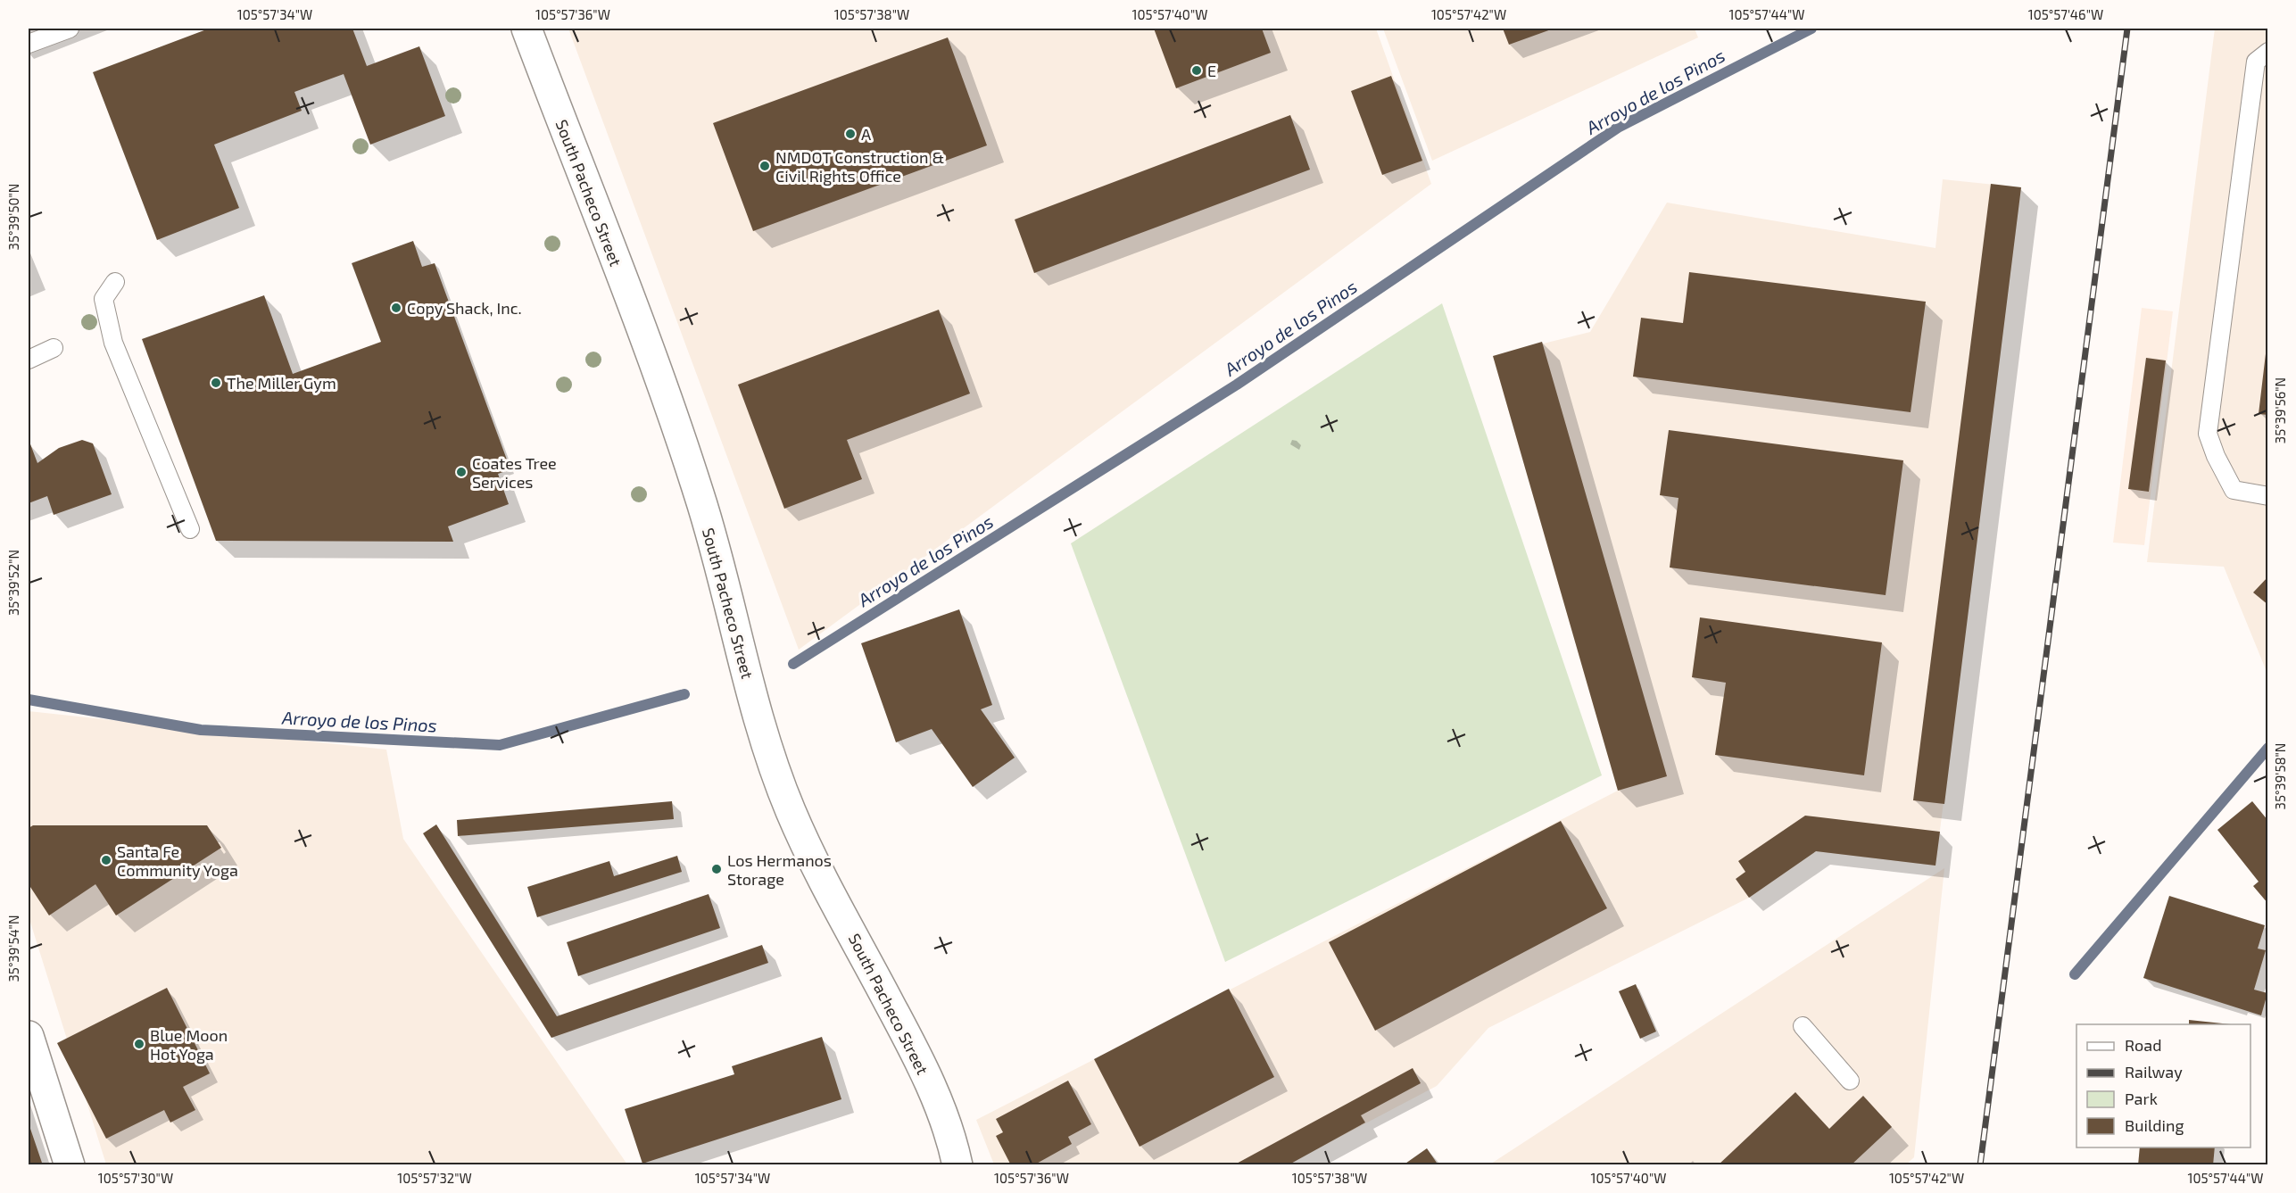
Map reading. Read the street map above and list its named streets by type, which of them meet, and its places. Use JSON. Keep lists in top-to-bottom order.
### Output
{
  "streets": {
    "street": ["South Pacheco Street"]
  },
  "water": ["Arroyo de los Pinos"],
  "places": [
    "E",
    "A",
    "NMDOT Construction & Civil Rights Office",
    "Copy Shack, Inc.",
    "The Miller Gym",
    "Coates Tree Services",
    "Santa Fe Community Yoga",
    "Los Hermanos Storage",
    "Blue Moon Hot Yoga"
  ],
  "legend": [
    "Road",
    "Railway",
    "Park",
    "Building"
  ],
  "coordinates": [
    "105°57'34\"W",
    "105°57'36\"W",
    "105°57'38\"W",
    "105°57'40\"W",
    "105°57'42\"W",
    "105°57'44\"W",
    "105°57'46\"W",
    "35°39'50\"N",
    "35°39'56\"N",
    "35°39'52\"N",
    "35°39'58\"N",
    "35°39'54\"N",
    "105°57'30\"W",
    "105°57'32\"W"
  ]
}
